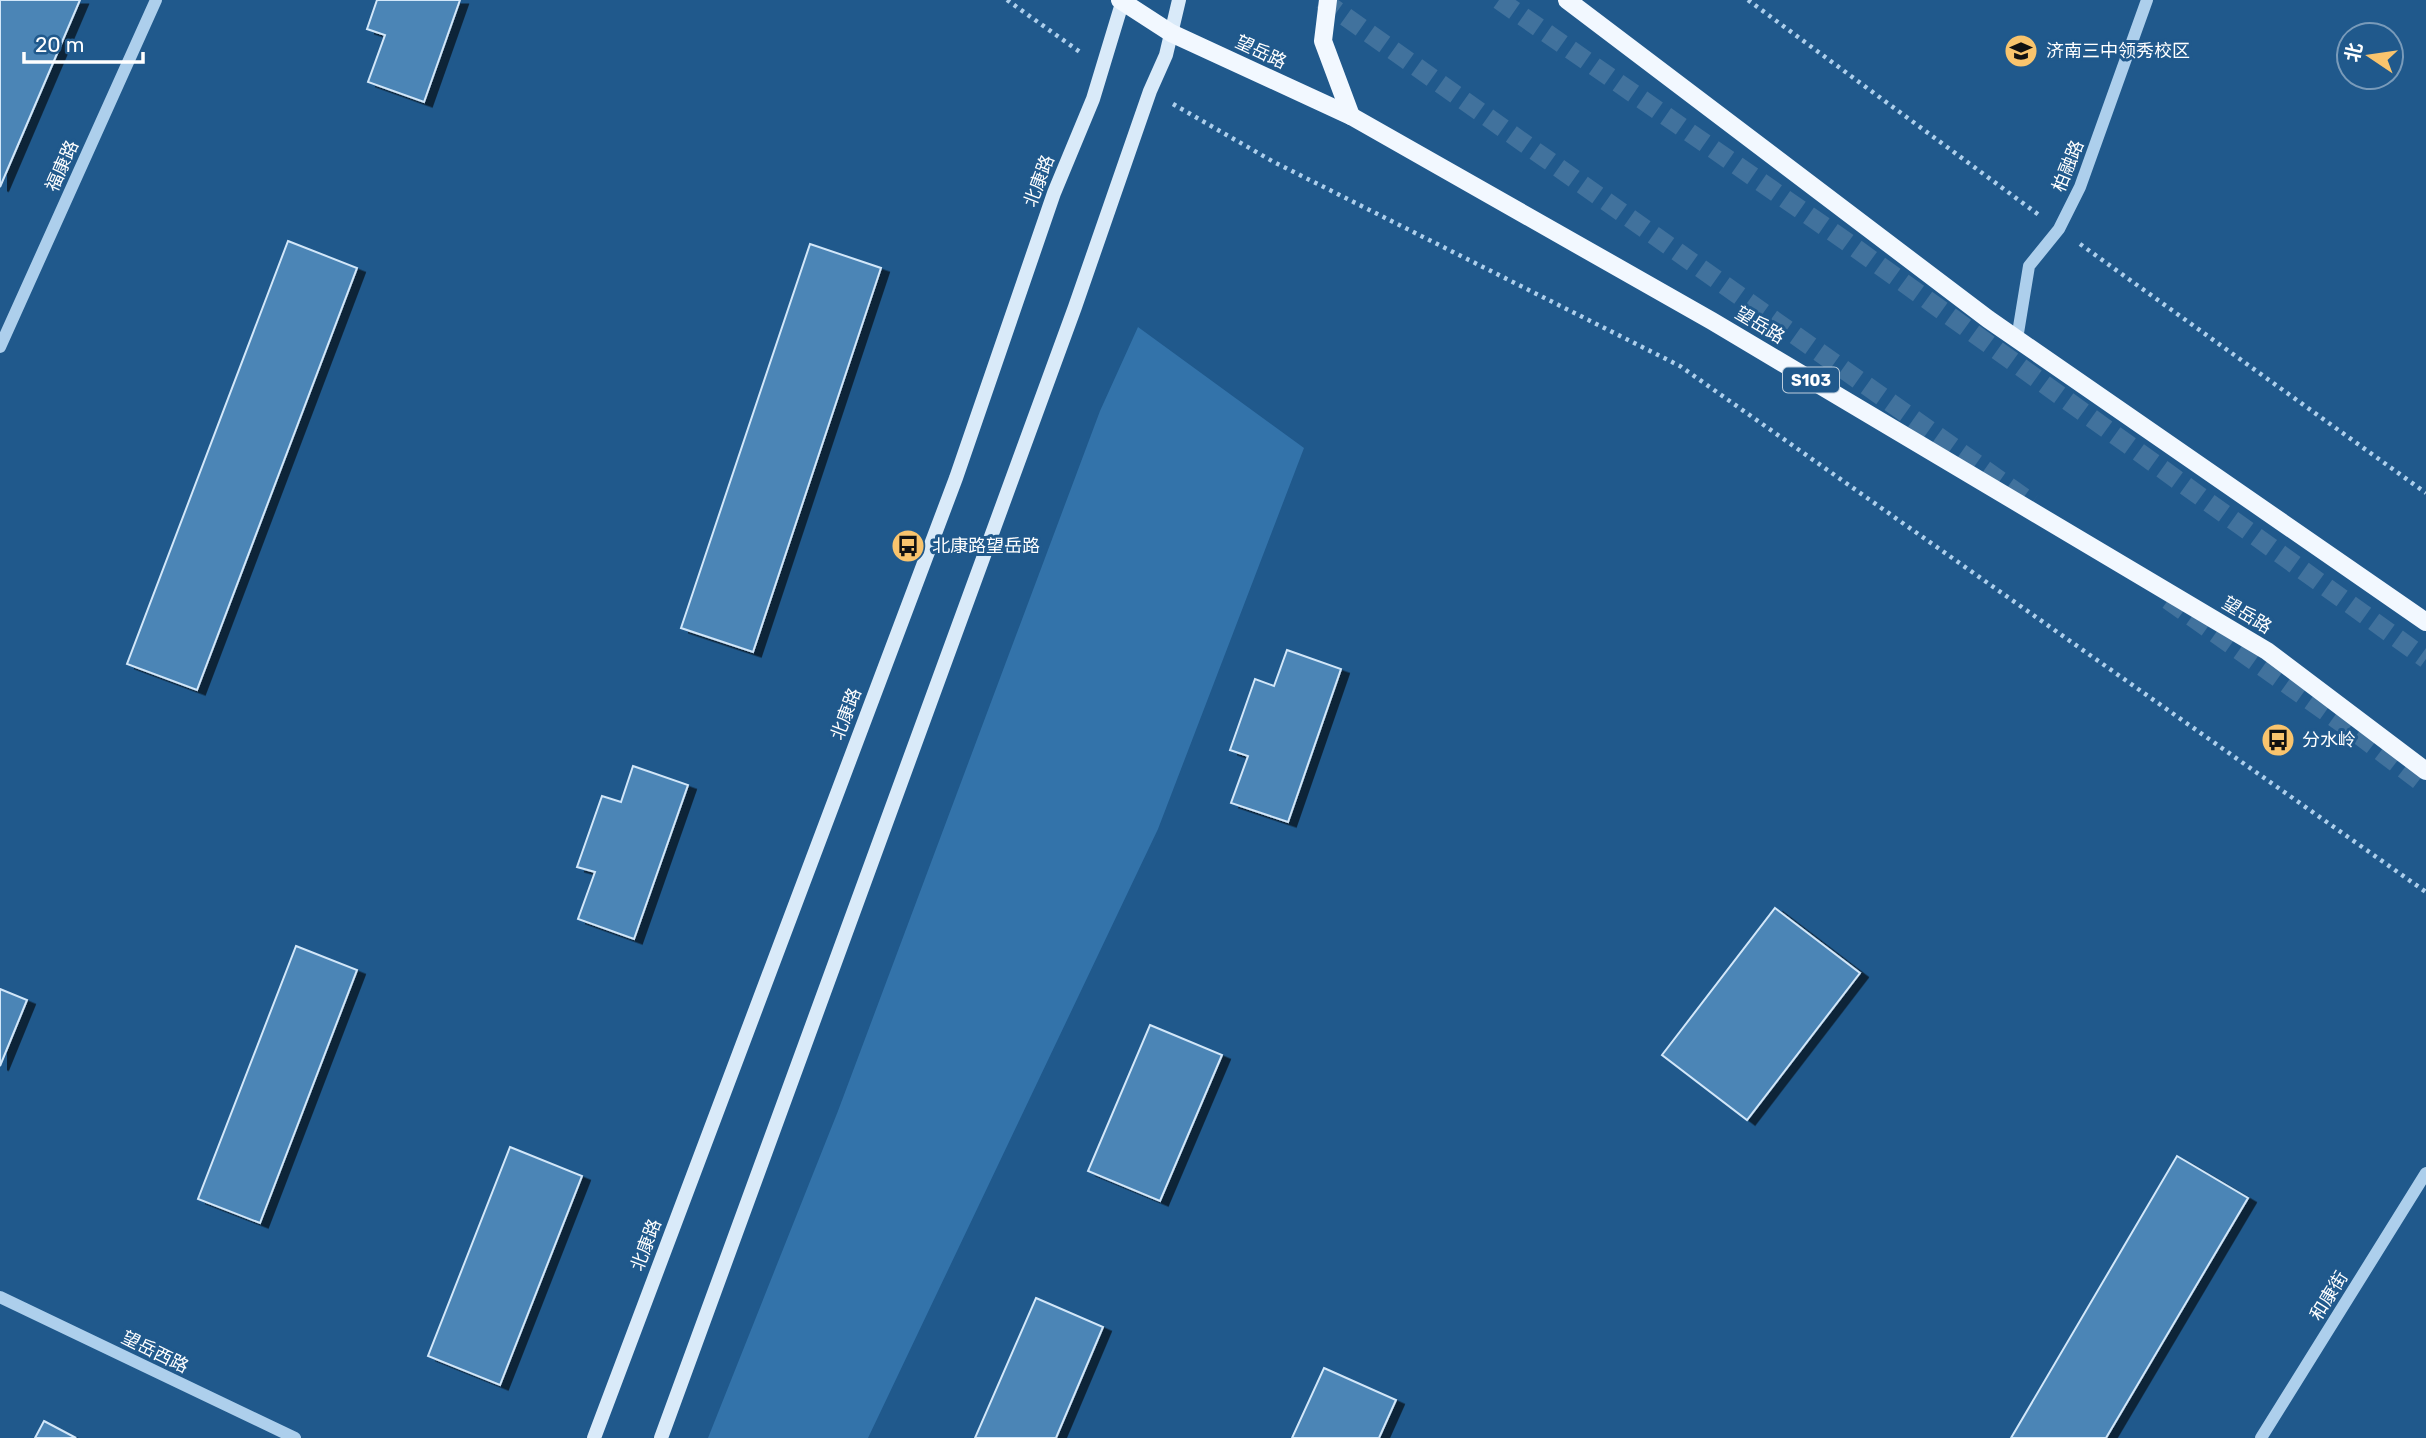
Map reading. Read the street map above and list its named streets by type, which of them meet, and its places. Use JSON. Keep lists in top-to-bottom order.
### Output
{
  "streets": {
    "main road": ["望岳路", "北康路", "S103"],
    "street": [
      "福康路",
      "柏融路",
      "和康街",
      "望岳西路"
    ]
  },
  "crossings": [
    ["望岳路", "北康路"]
  ],
  "places": {
    "school or university": ["济南三中领秀校区"],
    "bus stop": ["北康路望岳路", "分水岭"]
  },
  "scale_bar": "20 m",
  "north": "left"
}
